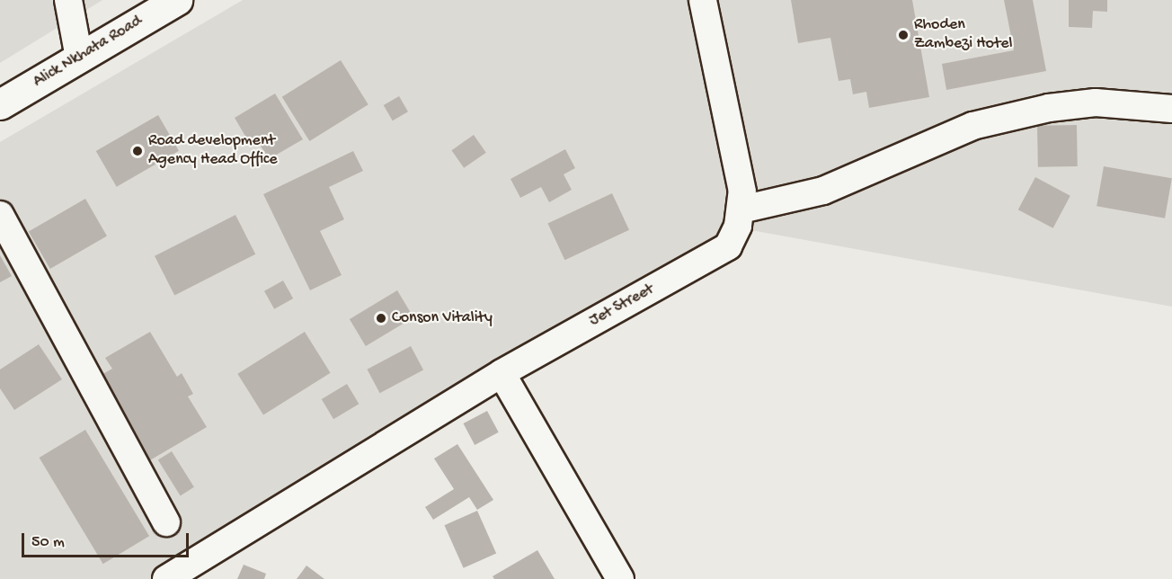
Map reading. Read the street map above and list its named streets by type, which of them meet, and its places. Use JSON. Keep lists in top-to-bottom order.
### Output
{
  "streets": {
    "main road": ["Alick Nkhata Road"],
    "street": ["Jet Street"]
  },
  "places": ["Rhoden Zambezi Hotel", "Road development Agency Head Office", "Conson Vitality"],
  "scale_bar": "50 m"
}
